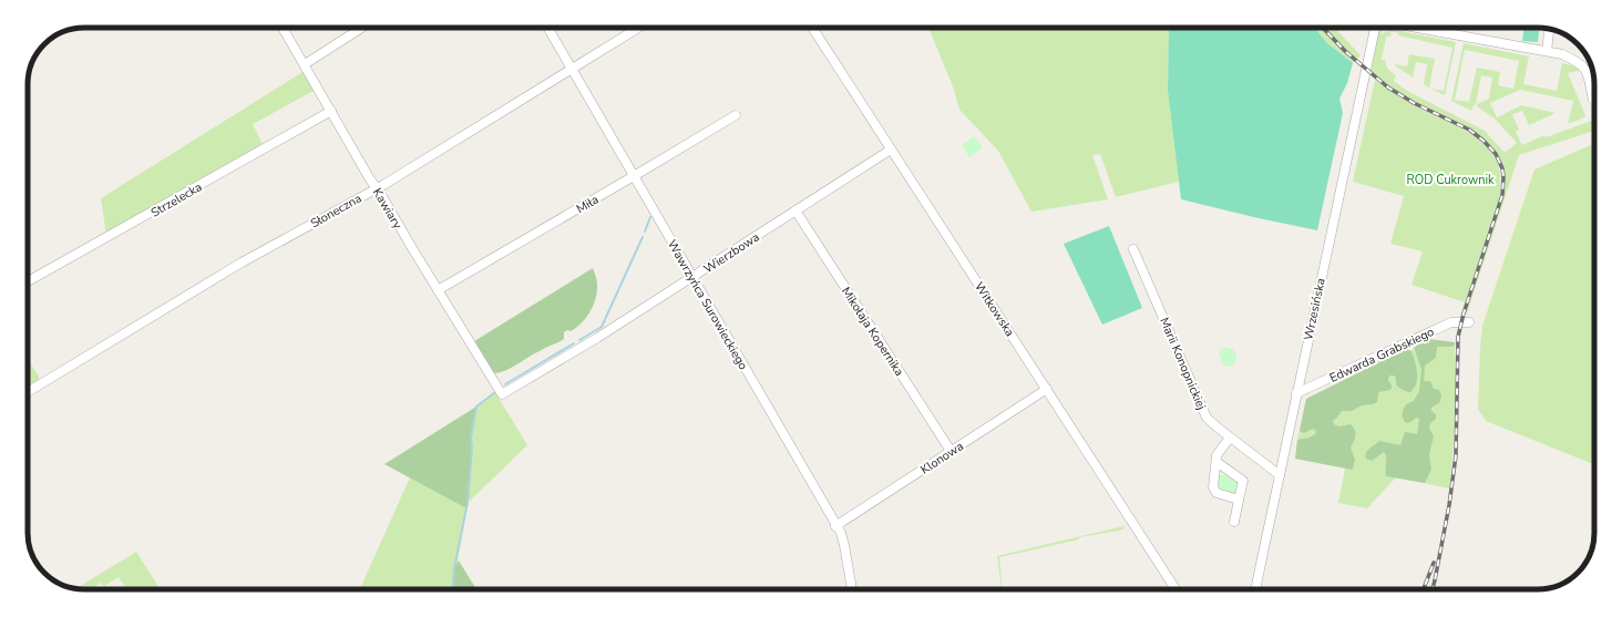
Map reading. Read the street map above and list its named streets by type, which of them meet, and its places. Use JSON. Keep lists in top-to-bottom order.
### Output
{
  "streets": {
    "street": [
      "Strzelecka",
      "Miła",
      "Kawiary",
      "Słoneczna",
      "Wierzbowa",
      "Wawrzyńca Surowieckiego",
      "Witkowska",
      "Wrzesińska",
      "Mikołaja Kopernika",
      "Edwarda Grabskiego",
      "Marii Konopnickiej",
      "Klonowa"
    ]
  },
  "crossings": [
    ["Strzelecka", "Kawiary"],
    ["Miła", "Kawiary"],
    ["Miła", "Wawrzyńca Surowieckiego"],
    ["Kawiary", "Słoneczna"],
    ["Kawiary", "Wierzbowa"],
    ["Słoneczna", "Wawrzyńca Surowieckiego"],
    ["Wierzbowa", "Wawrzyńca Surowieckiego"],
    ["Wierzbowa", "Witkowska"],
    ["Wierzbowa", "Mikołaja Kopernika"],
    ["Wawrzyńca Surowieckiego", "Klonowa"],
    ["Witkowska", "Klonowa"],
    ["Wrzesińska", "Edwarda Grabskiego"],
    ["Wrzesińska", "Marii Konopnickiej"],
    ["Mikołaja Kopernika", "Klonowa"]
  ],
  "parks": ["ROD Cukrownik"]
}
